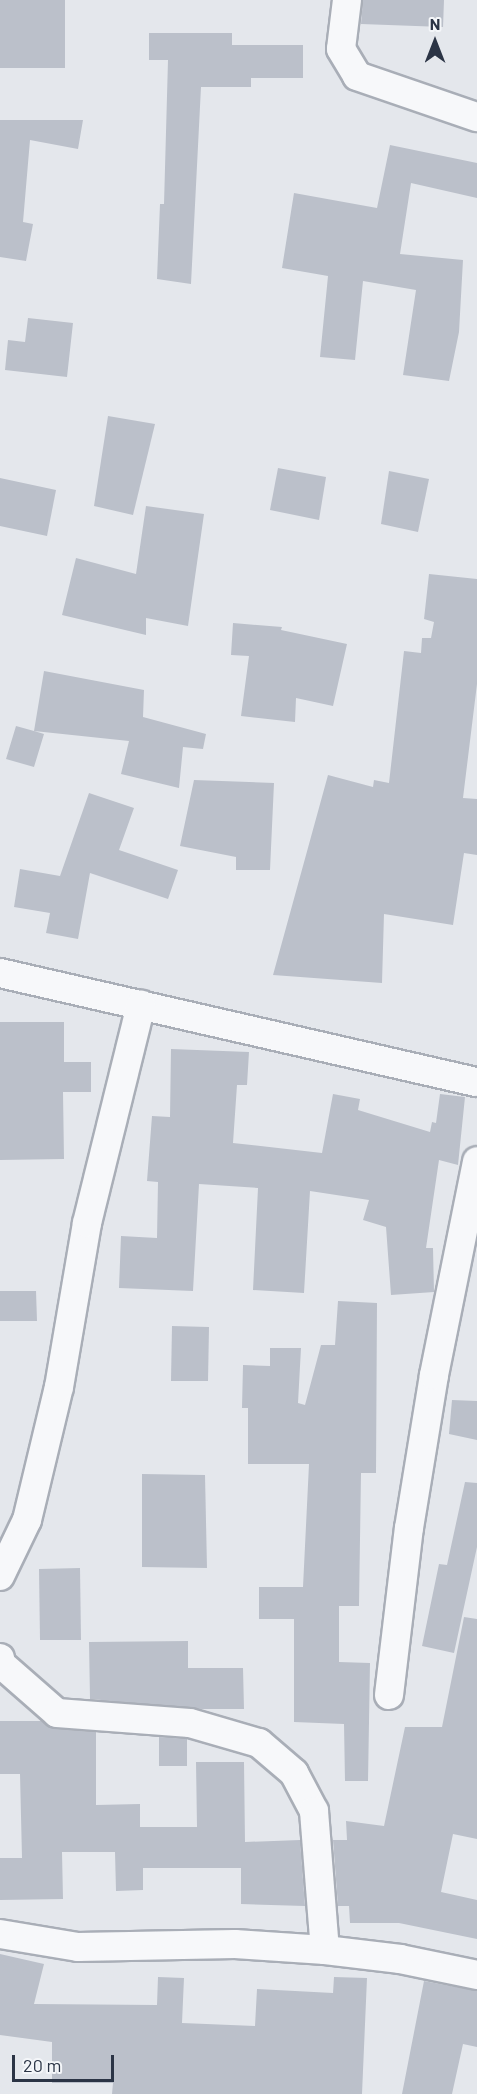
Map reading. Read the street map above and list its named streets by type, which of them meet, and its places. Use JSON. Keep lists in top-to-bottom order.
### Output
{
  "scale_bar": "20 m",
  "north": "top"
}
